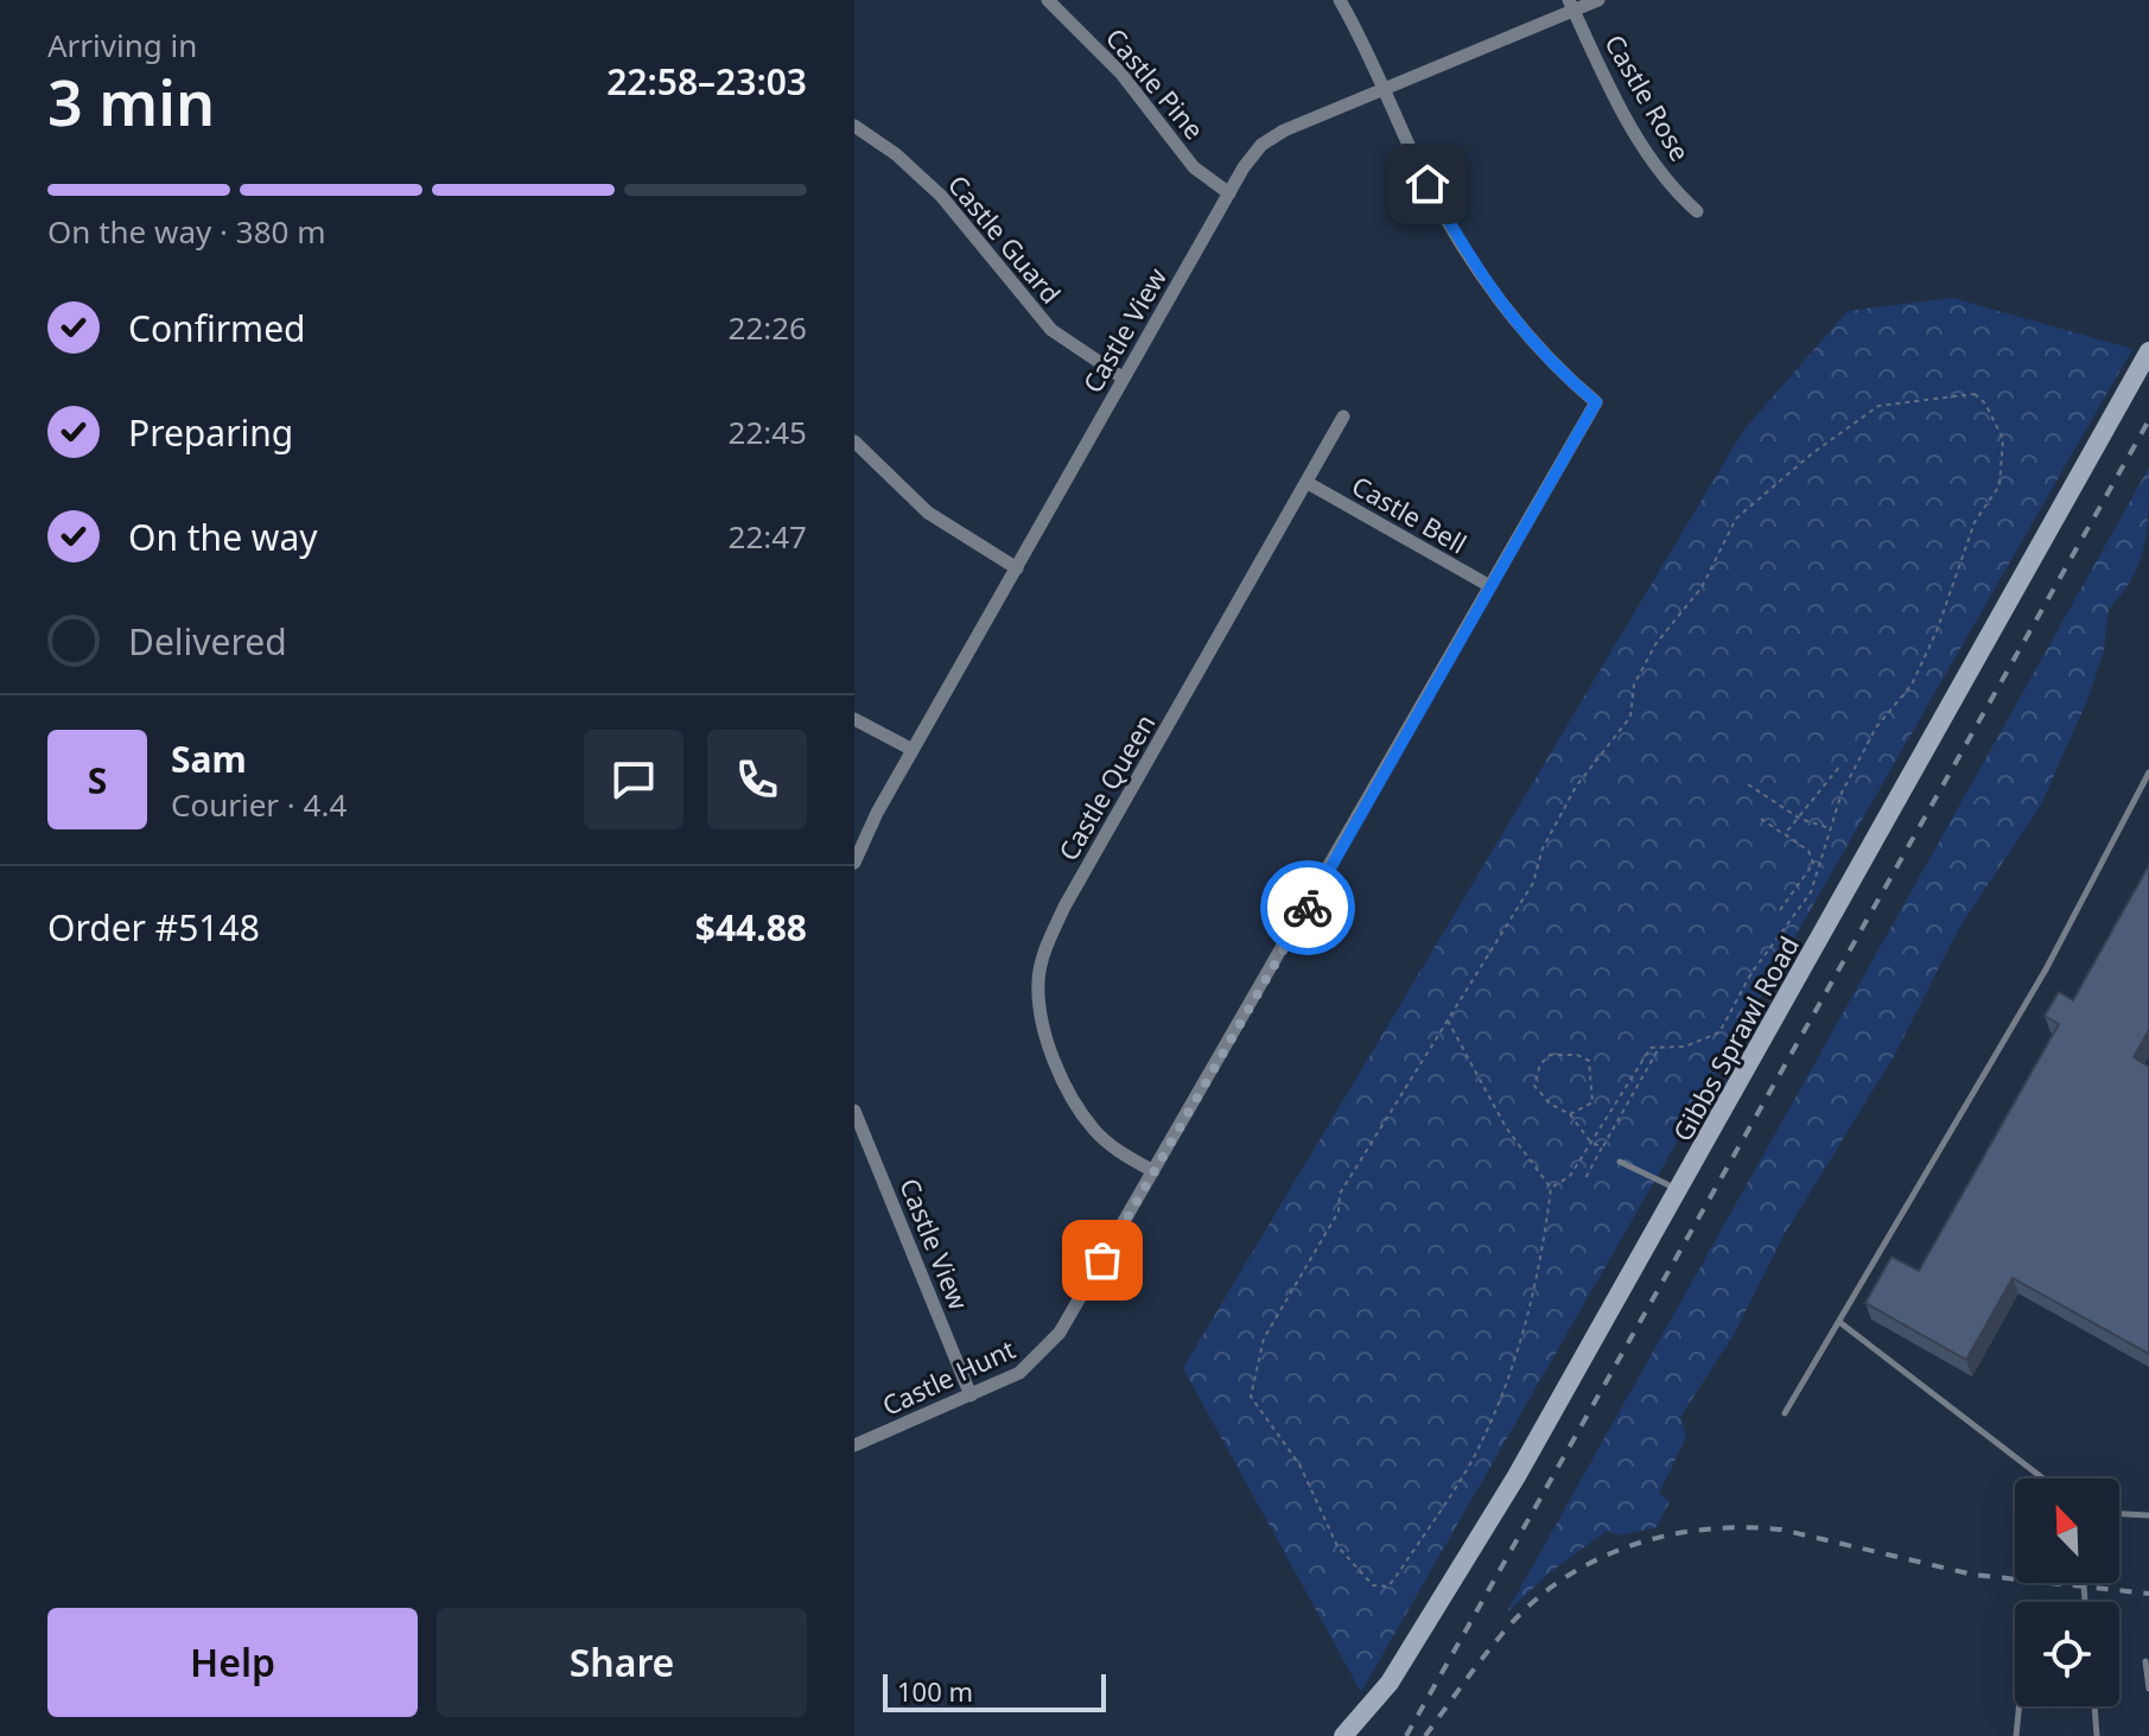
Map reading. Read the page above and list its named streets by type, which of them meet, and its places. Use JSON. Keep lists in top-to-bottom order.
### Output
{
  "streets": {
    "main road": ["Gibbs Sprawl Road"],
    "street": [
      "Castle Pine",
      "Castle Rose",
      "Castle Guard",
      "Castle View",
      "Castle Bell",
      "Castle Queen",
      "Castle Hunt"
    ]
  },
  "crossings": [
    ["Castle Pine", "Castle View"],
    ["Castle Rose", "Castle View"],
    ["Castle Guard", "Castle View"],
    ["Castle View", "Castle Hunt"],
    ["Castle Bell", "Castle Queen"],
    ["Castle Bell", "Castle Hunt"],
    ["Castle Queen", "Castle Hunt"]
  ],
  "scale_bar": "100 m",
  "north": "top left",
  "page": {
    "heading": ["3 min", "Arriving in", "22:58–23:03"],
    "panel": [
      "Sam",
      "Courier · 4.4",
      "Order #5148",
      "$44.88"
    ],
    "bar": "On the way · 380 m",
    "list": [
      ["Confirmed", "22:26"],
      ["Preparing", "22:45"],
      ["On the way", "22:47"],
      "Delivered"
    ],
    "round": "S",
    "buttons": ["Help", "Share"],
    "scale": "100 m"
  }
}
